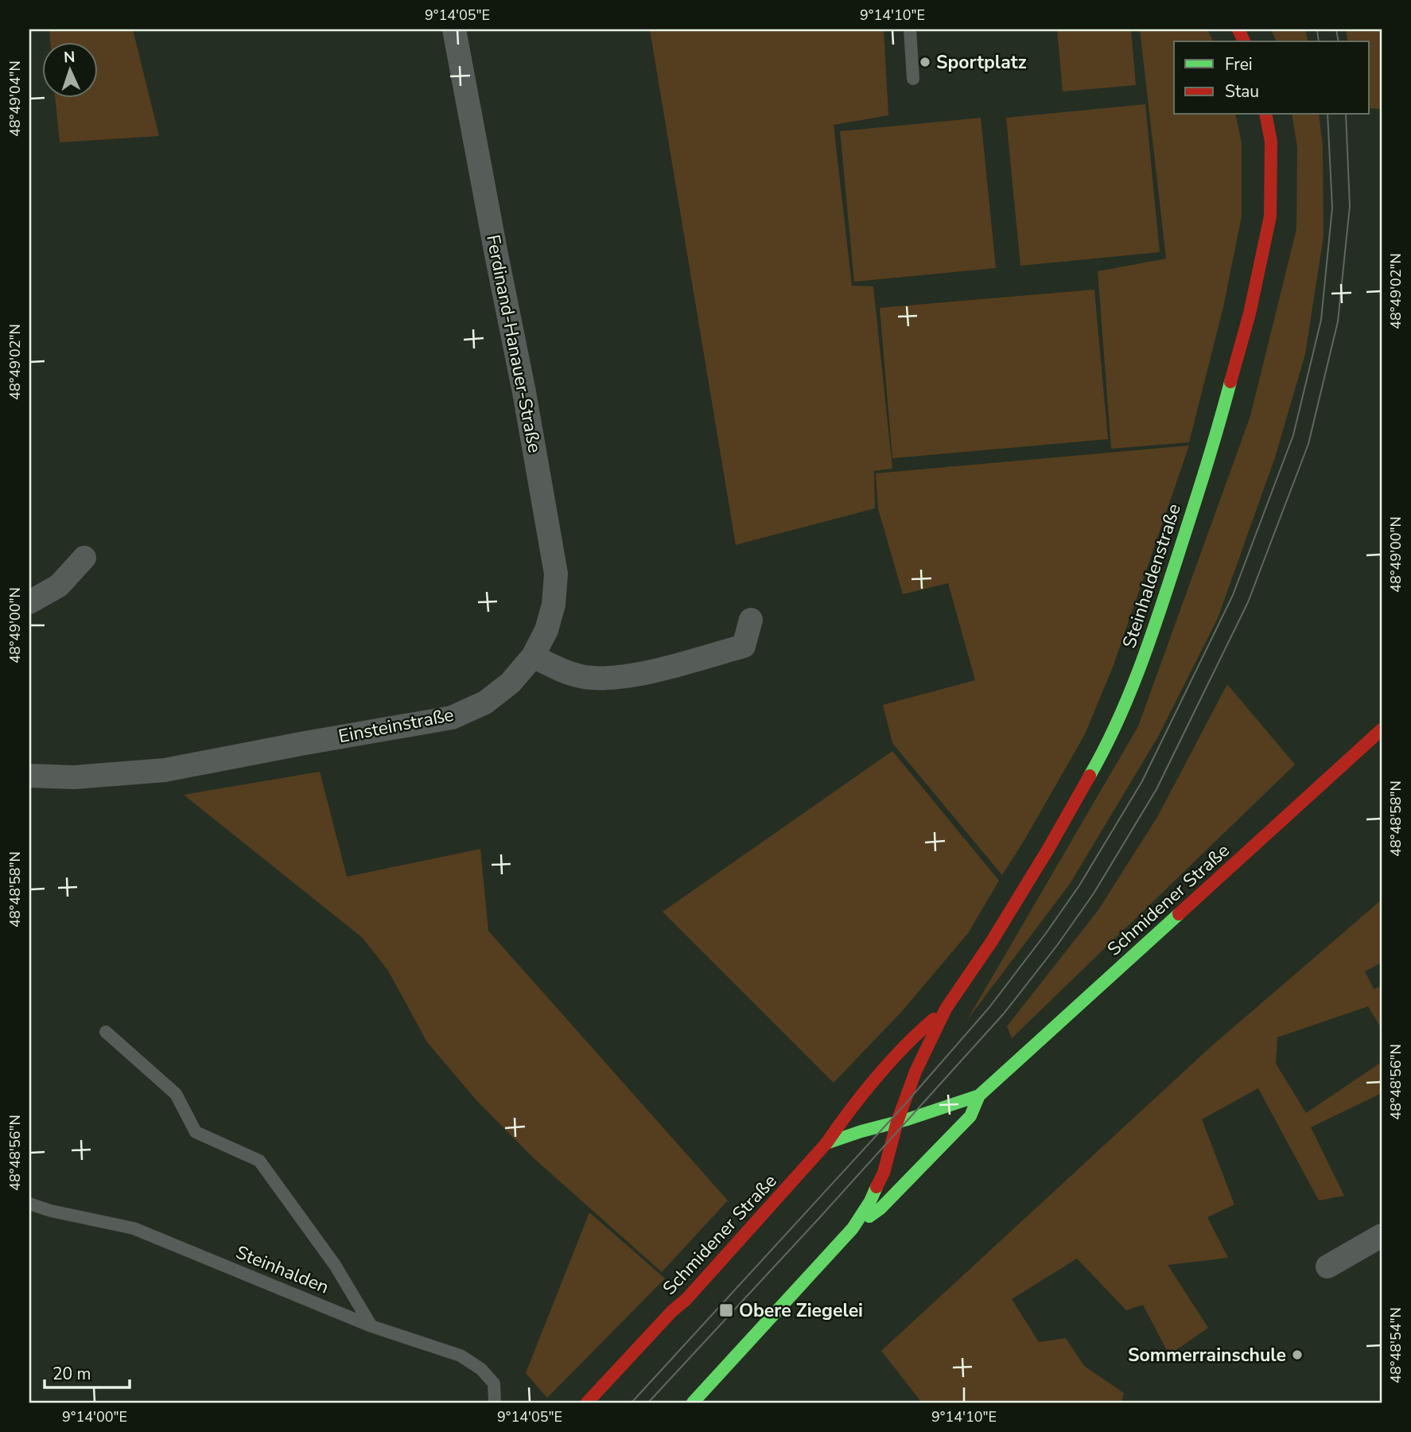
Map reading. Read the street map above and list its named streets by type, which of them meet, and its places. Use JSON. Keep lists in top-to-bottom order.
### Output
{
  "streets": {
    "main road": ["Steinhaldenstraße", "Schmidener Straße"],
    "street": ["Ferdinand-Hanauer-Straße", "Einsteinstraße"],
    "lane": ["Steinhalden"]
  },
  "crossings": [
    ["Ferdinand-Hanauer-Straße", "Einsteinstraße"],
    ["Steinhaldenstraße", "Schmidener Straße"]
  ],
  "places": {
    "other": ["Sportplatz", "Sommerrainschule"],
    "transit": ["Obere Ziegelei"]
  },
  "legend": ["Frei", "Stau"],
  "scale_bar": "20 m",
  "north": "top",
  "coordinates": [
    "9°14'05\"E",
    "9°14'10\"E",
    "48°49'04\"N",
    "48°49'02\"N",
    "48°49'00\"N",
    "48°48'58\"N",
    "48°48'56\"N",
    "48°48'54\"N",
    "9°14'00\"E"
  ]
}
